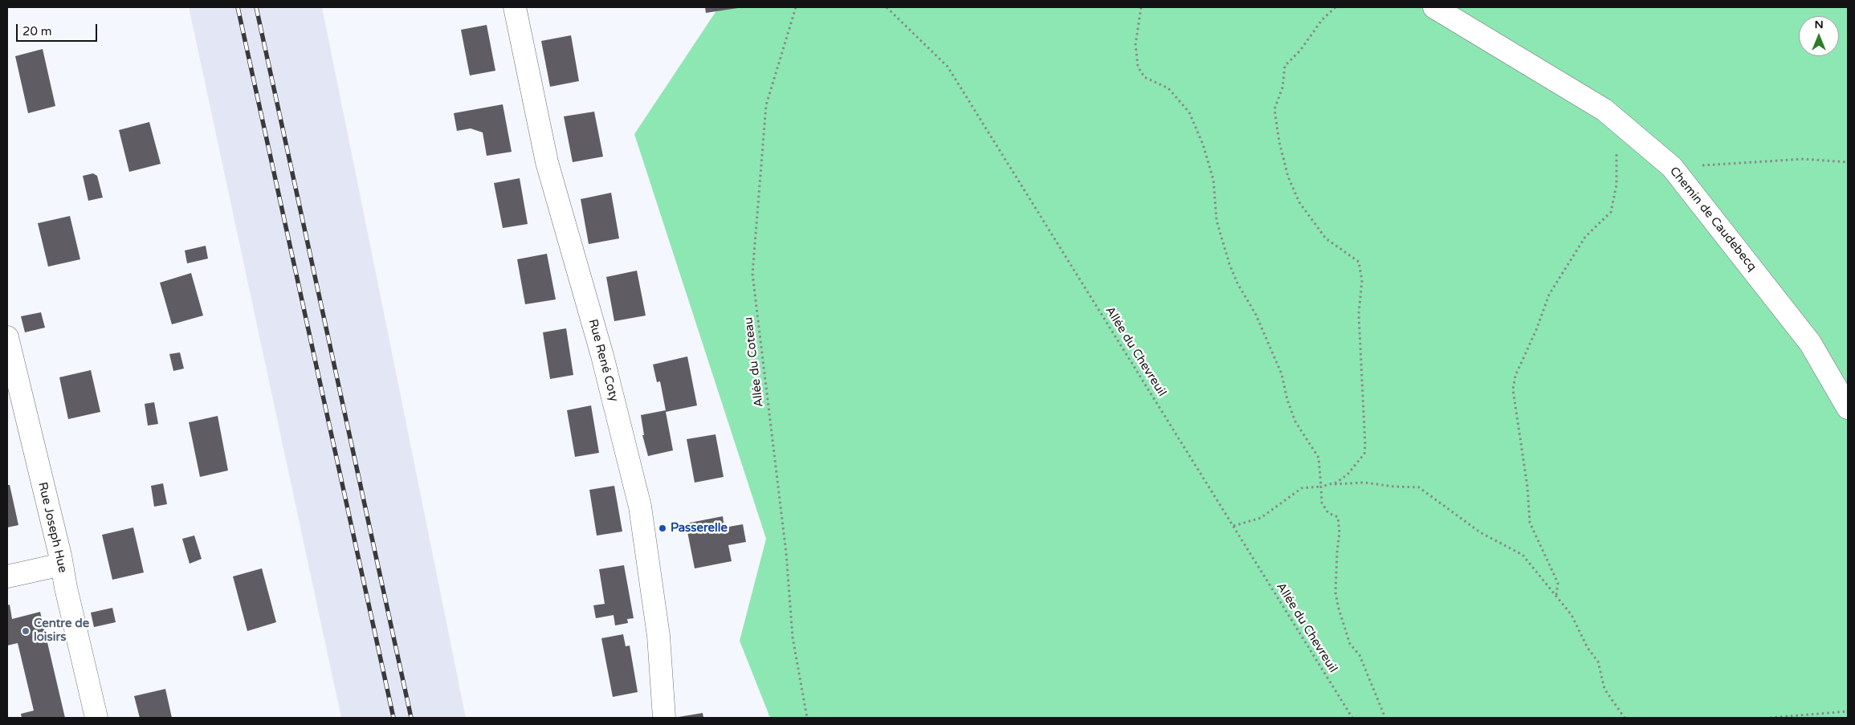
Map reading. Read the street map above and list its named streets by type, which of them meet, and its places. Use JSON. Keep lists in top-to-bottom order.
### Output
{
  "streets": {
    "street": ["Chemin de Caudebecq", "Rue René Coty", "Rue Joseph Hue"],
    "path": ["Allée du Chevreuil", "Allée du Coteau"]
  },
  "places": ["Passerelle", "Centre de loisirs"],
  "scale_bar": "20 m",
  "north": "top"
}
